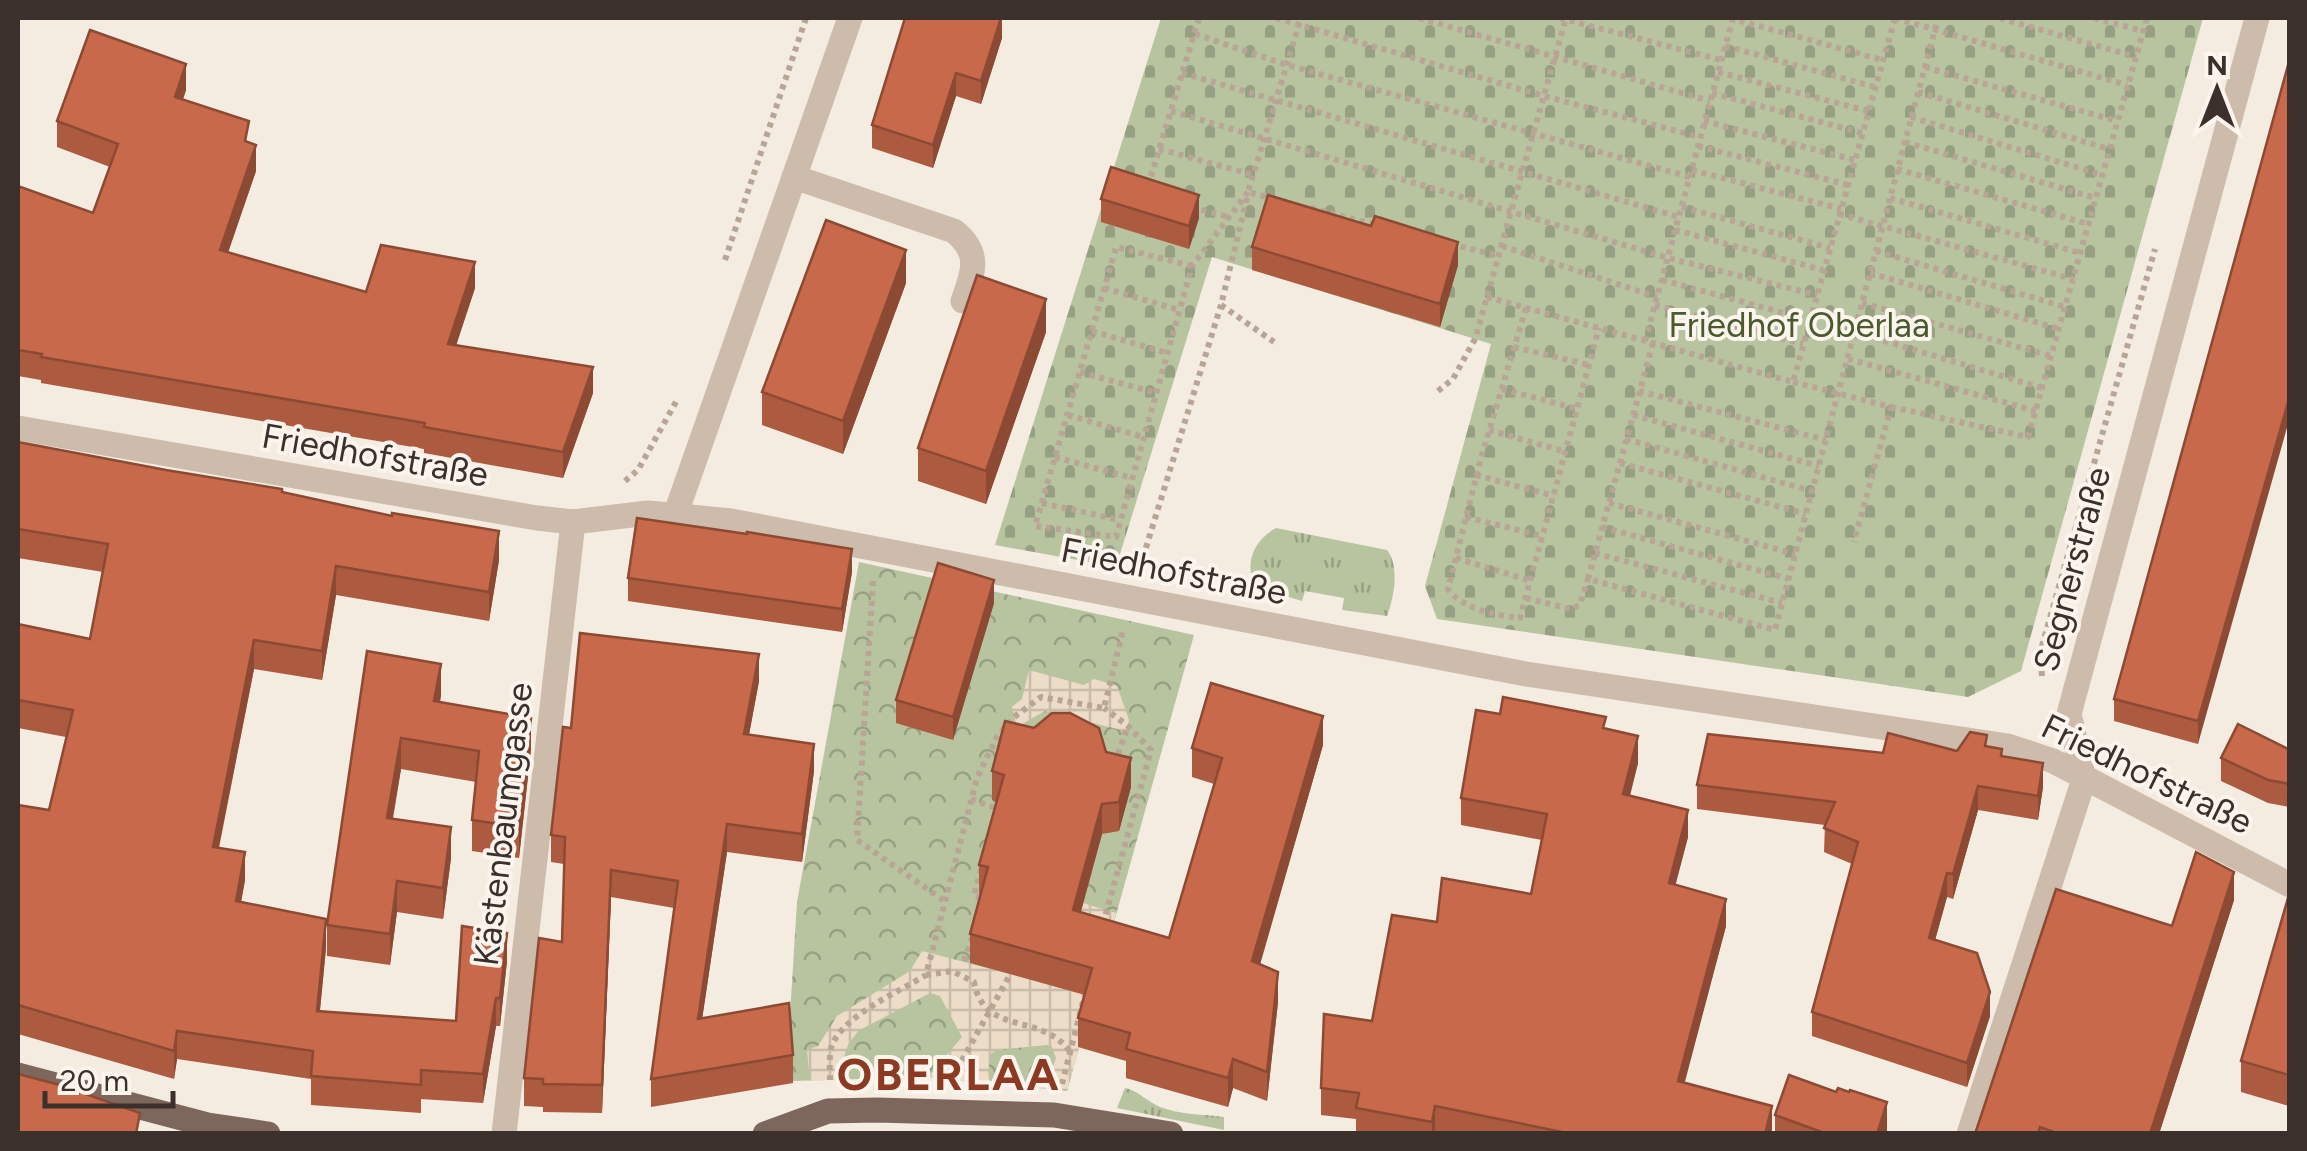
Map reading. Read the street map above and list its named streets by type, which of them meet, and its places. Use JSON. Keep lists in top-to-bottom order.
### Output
{
  "streets": {
    "street": ["Friedhofstraße", "Segnerstraße", "Kästenbaumgasse"]
  },
  "crossings": [
    ["Friedhofstraße", "Segnerstraße"],
    ["Friedhofstraße", "Kästenbaumgasse"]
  ],
  "districts": ["OBERLAA"],
  "parks": ["Friedhof Oberlaa"],
  "scale_bar": "20 m",
  "north": "top"
}
